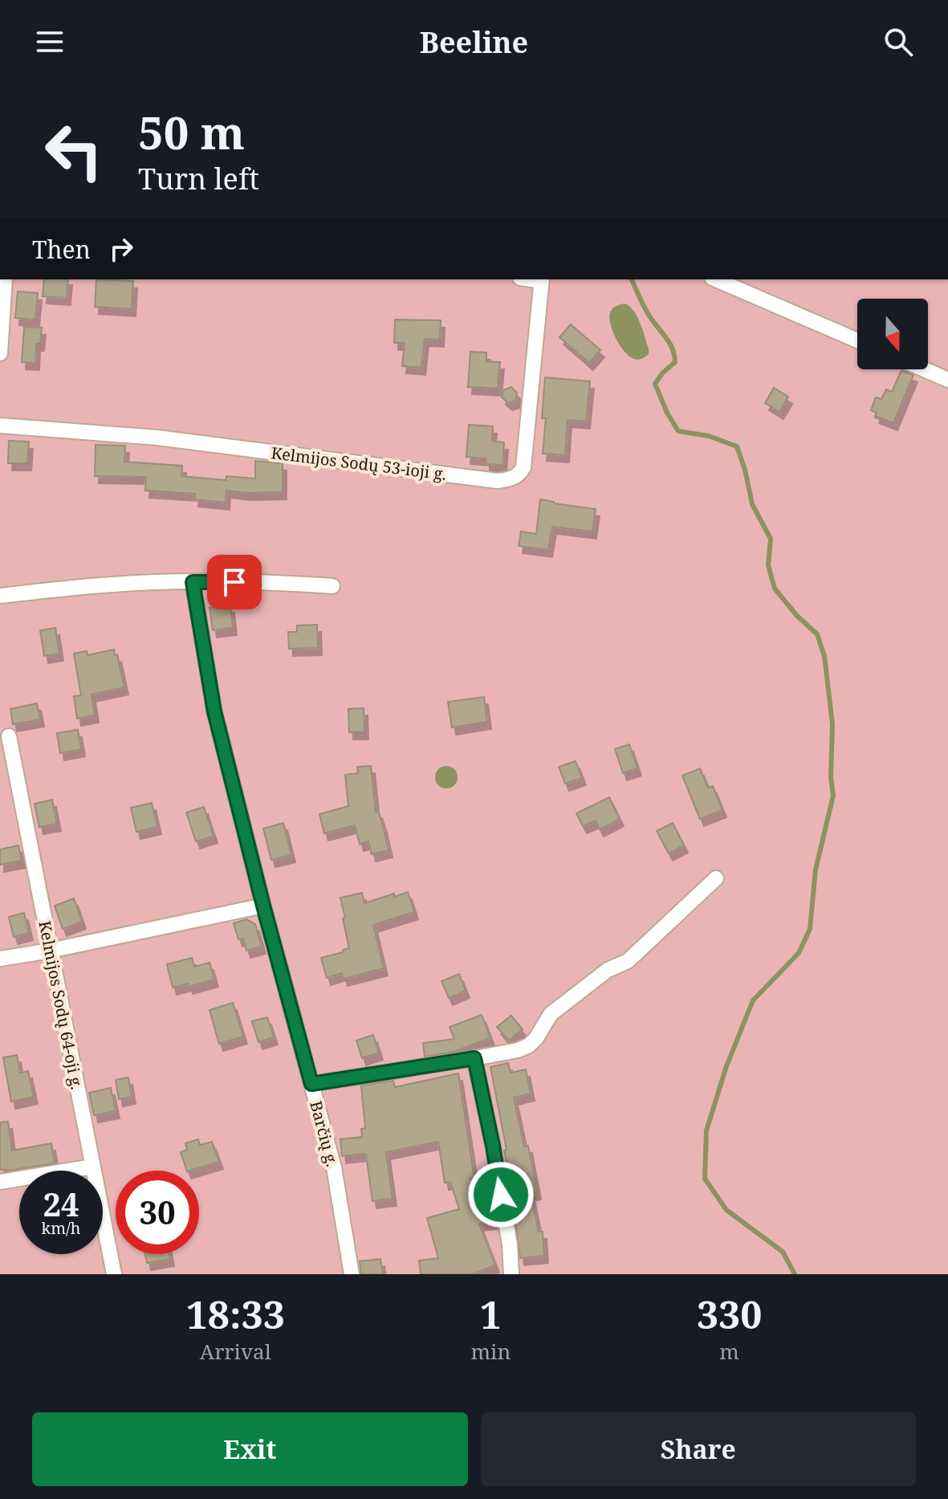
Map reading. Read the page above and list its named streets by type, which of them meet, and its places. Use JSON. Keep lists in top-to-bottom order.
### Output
{
  "streets": {
    "street": ["Kelmijos Sodų 53-ioji g.", "Kelmijos Sodų 64-oji g.", "Barčių g."]
  },
  "north": "bottom",
  "page": {
    "header": "Beeline",
    "turn": ["50 m", "Turn left"],
    "then": "Then",
    "speed": "24 km/h",
    "limit": "30",
    "eta": [
      "18:33",
      "Arrival",
      "1",
      "min",
      "330",
      "m"
    ],
    "buttons": ["Exit", "Share"]
  }
}
